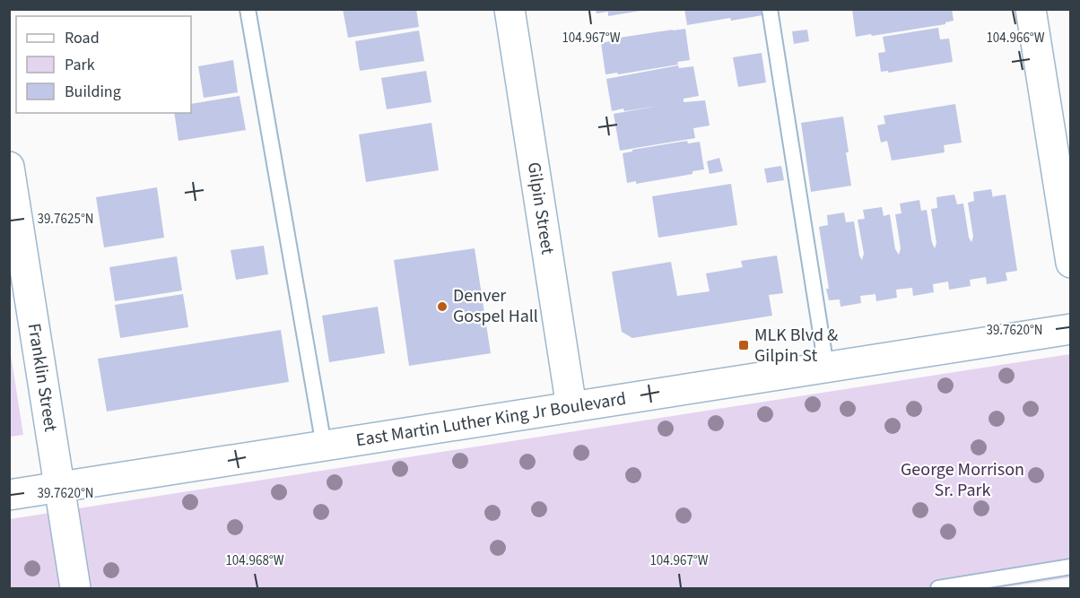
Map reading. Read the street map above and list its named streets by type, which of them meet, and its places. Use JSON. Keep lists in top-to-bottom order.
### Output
{
  "streets": {
    "street": ["Gilpin Street", "Franklin Street", "East Martin Luther King Jr Boulevard"]
  },
  "crossings": [
    ["Gilpin Street", "East Martin Luther King Jr Boulevard"],
    ["Franklin Street", "East Martin Luther King Jr Boulevard"]
  ],
  "parks": ["George Morrison Sr. Park"],
  "places": {
    "other": ["Denver Gospel Hall"],
    "transit": ["MLK Blvd & Gilpin St"]
  },
  "legend": ["Road", "Park", "Building"],
  "coordinates": [
    "104.967°W",
    "104.966°W",
    "39.7625°N",
    "39.7620°N",
    "104.968°W"
  ]
}
